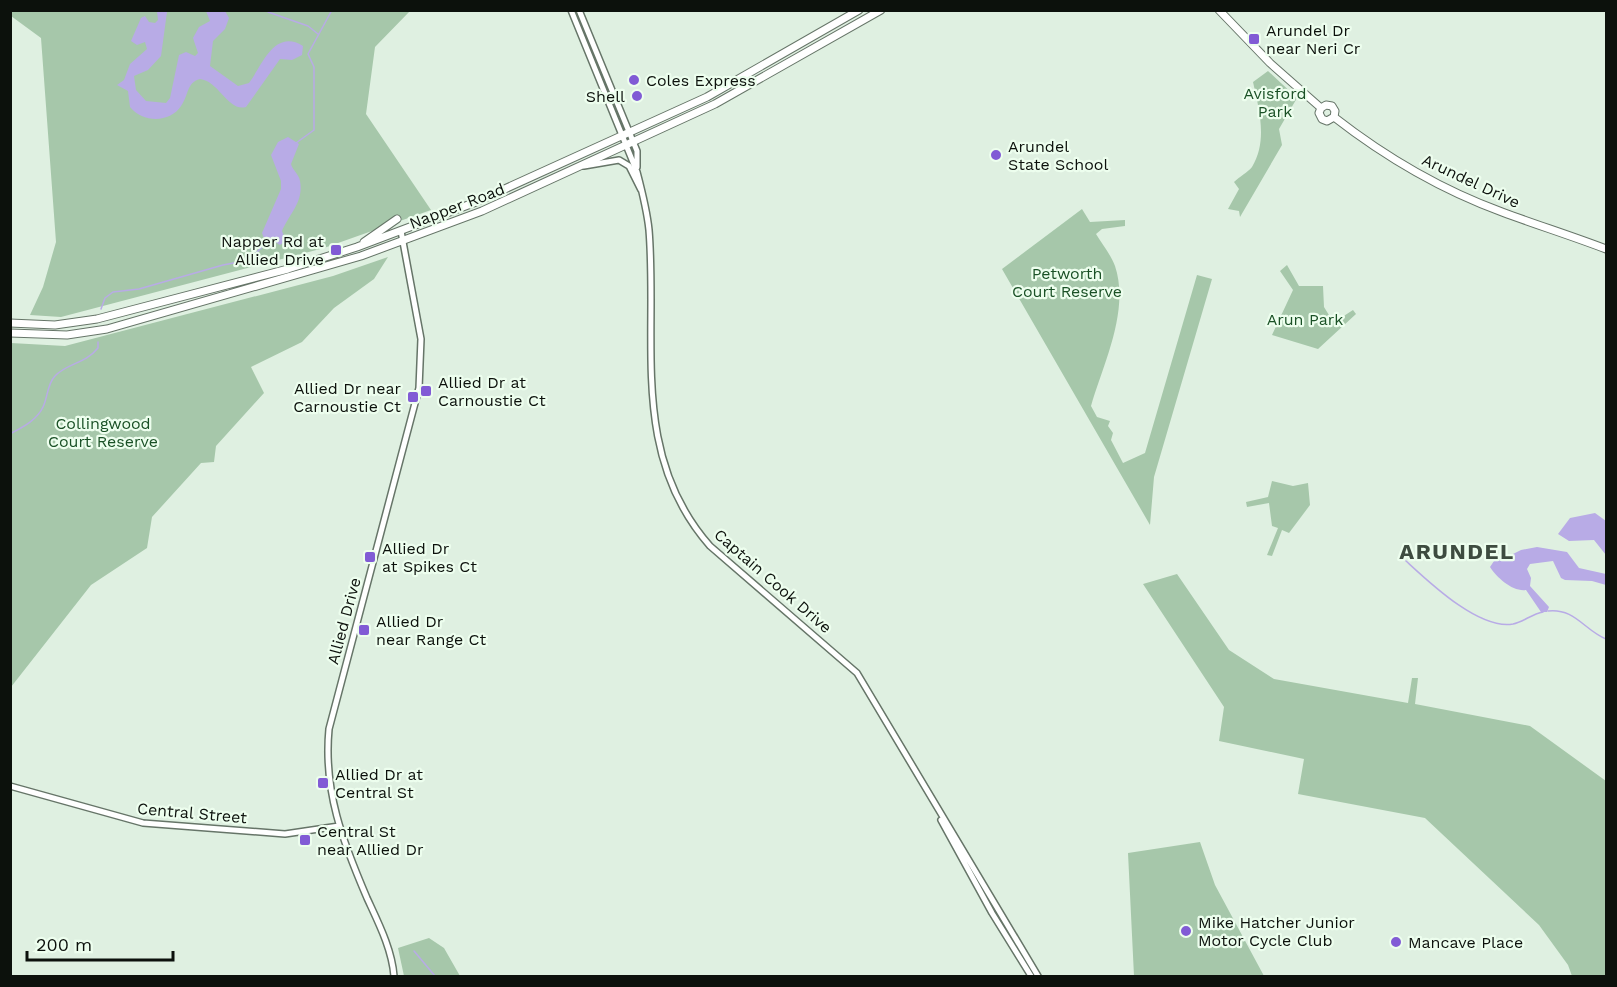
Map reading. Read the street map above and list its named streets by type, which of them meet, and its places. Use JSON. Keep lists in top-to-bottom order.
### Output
{
  "streets": {
    "main road": ["Arundel Drive", "Napper Road"],
    "street": ["Captain Cook Drive", "Allied Drive", "Central Street"]
  },
  "crossings": [
    ["Napper Road", "Captain Cook Drive"],
    ["Napper Road", "Allied Drive"],
    ["Allied Drive", "Central Street"]
  ],
  "districts": ["ARUNDEL"],
  "parks": [
    "Avisford Park",
    "Petworth Court Reserve",
    "Arun Park",
    "Collingwood Court Reserve"
  ],
  "places": {
    "transit": [
      "Arundel Dr near Neri Cr",
      "Napper Rd at Allied Drive",
      "Allied Dr at Carnoustie Ct",
      "Allied Dr near Carnoustie Ct",
      "Allied Dr at Spikes Ct",
      "Allied Dr near Range Ct",
      "Allied Dr at Central St",
      "Central St near Allied Dr"
    ],
    "other": [
      "Coles Express",
      "Shell",
      "Arundel State School",
      "Mike Hatcher Junior Motor Cycle Club",
      "Mancave Place"
    ]
  },
  "scale_bar": "200 m"
}
